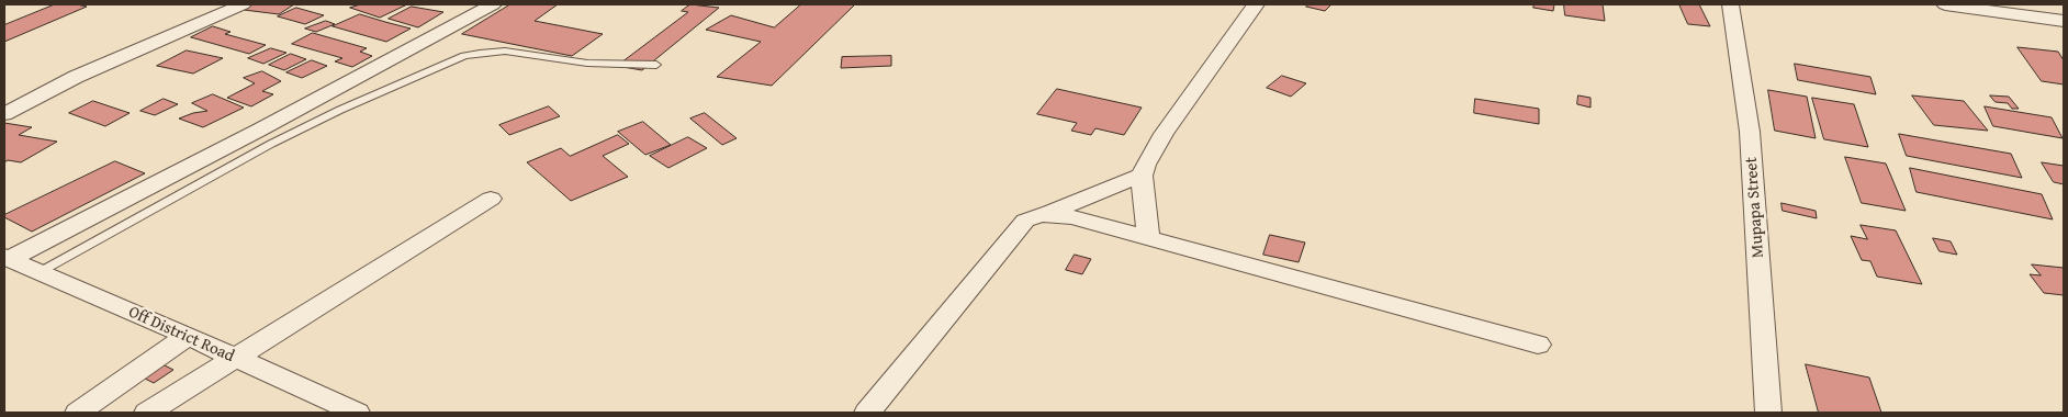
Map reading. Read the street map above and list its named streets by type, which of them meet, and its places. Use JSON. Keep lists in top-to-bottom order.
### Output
{
  "streets": {
    "street": ["Mupapa Street", "Off District Road"]
  }
}
